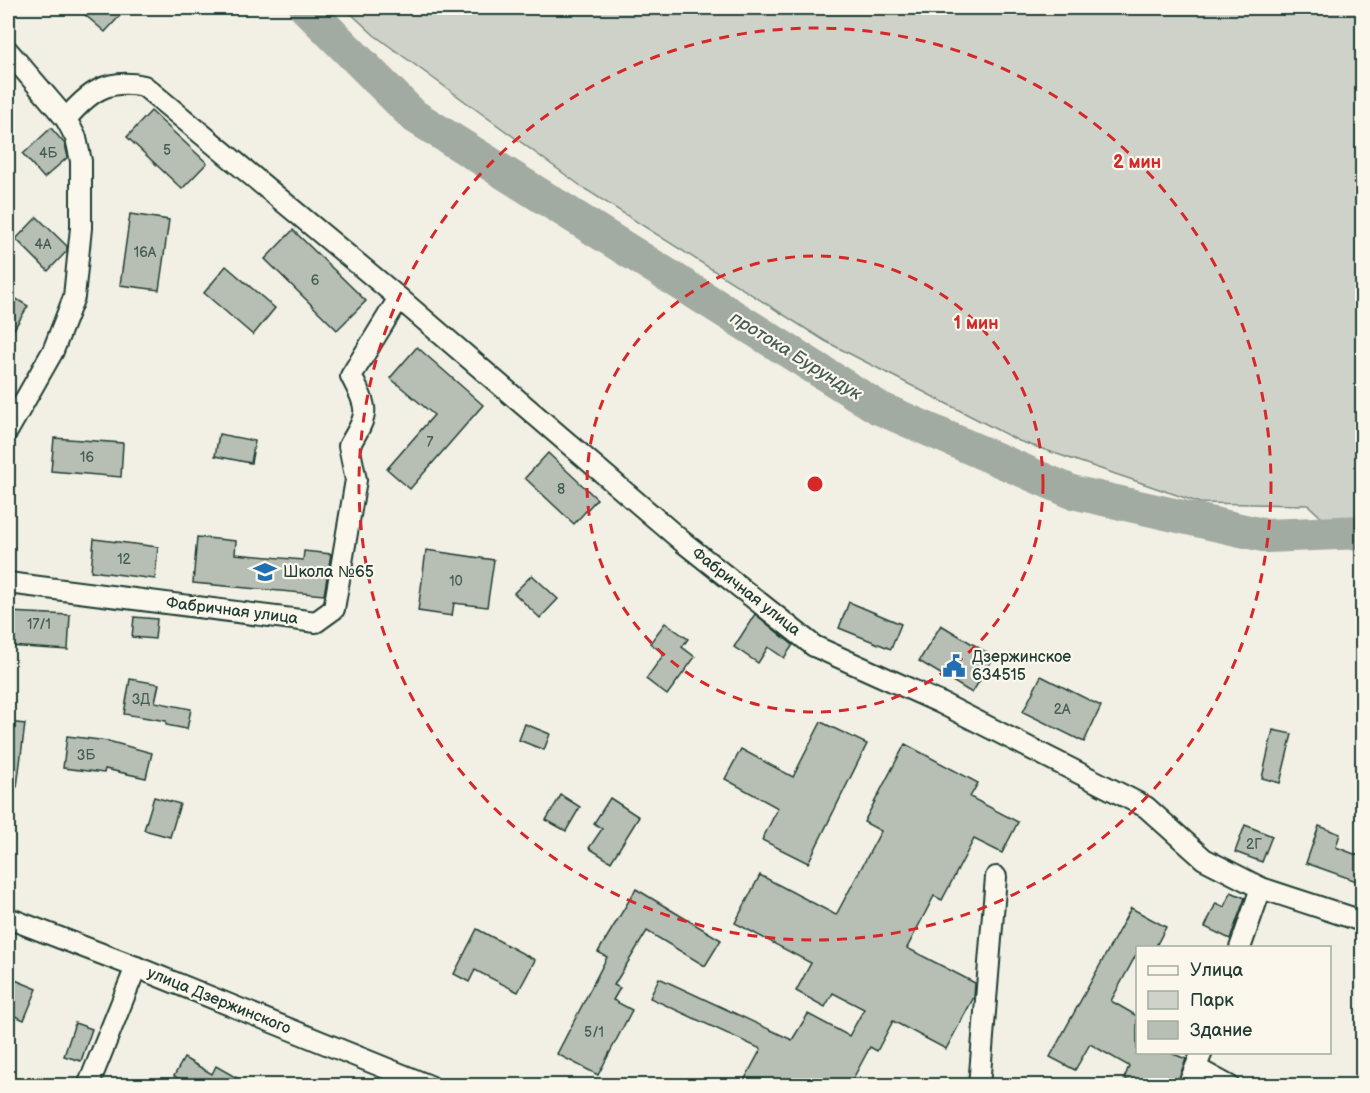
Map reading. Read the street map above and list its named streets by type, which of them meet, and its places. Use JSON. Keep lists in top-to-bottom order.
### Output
{
  "streets": {
    "street": ["Фабричная улица", "улица Дзержинского"]
  },
  "water": ["протока Бурундук"],
  "places": {
    "school or university": ["Школа №65"],
    "public building": ["Дзержинское 634515"]
  },
  "house_numbers": [
    "5",
    "4Б",
    "4А",
    "16А",
    "6",
    "7",
    "16",
    "8",
    "12",
    "10",
    "17/1",
    "3Д",
    "2А",
    "3Б",
    "2Г",
    "5/1"
  ],
  "legend": ["Улица", "Парк", "Здание"],
  "rings": ["2 мин", "1 мин"]
}
